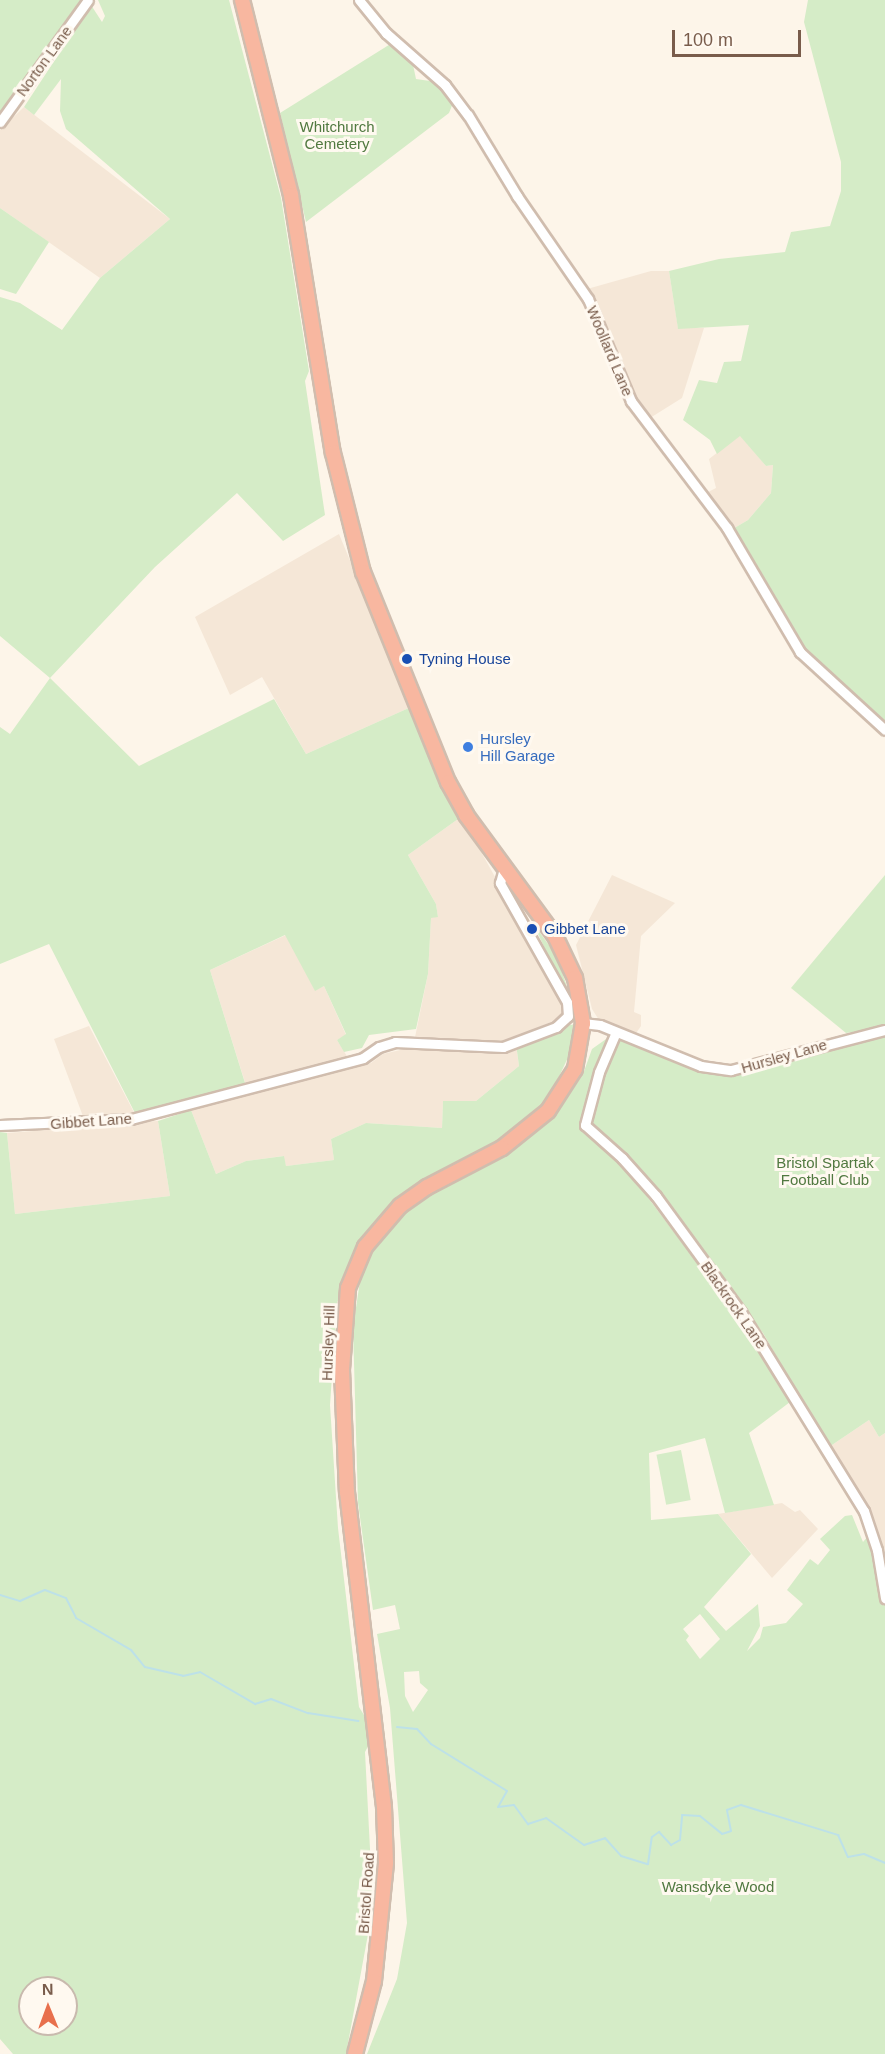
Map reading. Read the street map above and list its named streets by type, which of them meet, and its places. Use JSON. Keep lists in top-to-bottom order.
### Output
{
  "streets": {
    "highway": ["Hursley Hill", "Bristol Road"],
    "street": [
      "Norton Lane",
      "Woollard Lane",
      "Hursley Lane",
      "Gibbet Lane",
      "Blackrock Lane"
    ]
  },
  "crossings": [
    ["Hursley Lane", "Blackrock Lane"],
    ["Hursley Lane", "Hursley Hill"],
    ["Gibbet Lane", "Hursley Hill"],
    ["Hursley Hill", "Bristol Road"]
  ],
  "parks": ["Whitchurch Cemetery", "Bristol Spartak Football Club", "Wansdyke Wood"],
  "places": ["Tyning House", "Hursley Hill Garage", "Gibbet Lane"],
  "scale_bar": "100 m",
  "north": "top"
}
